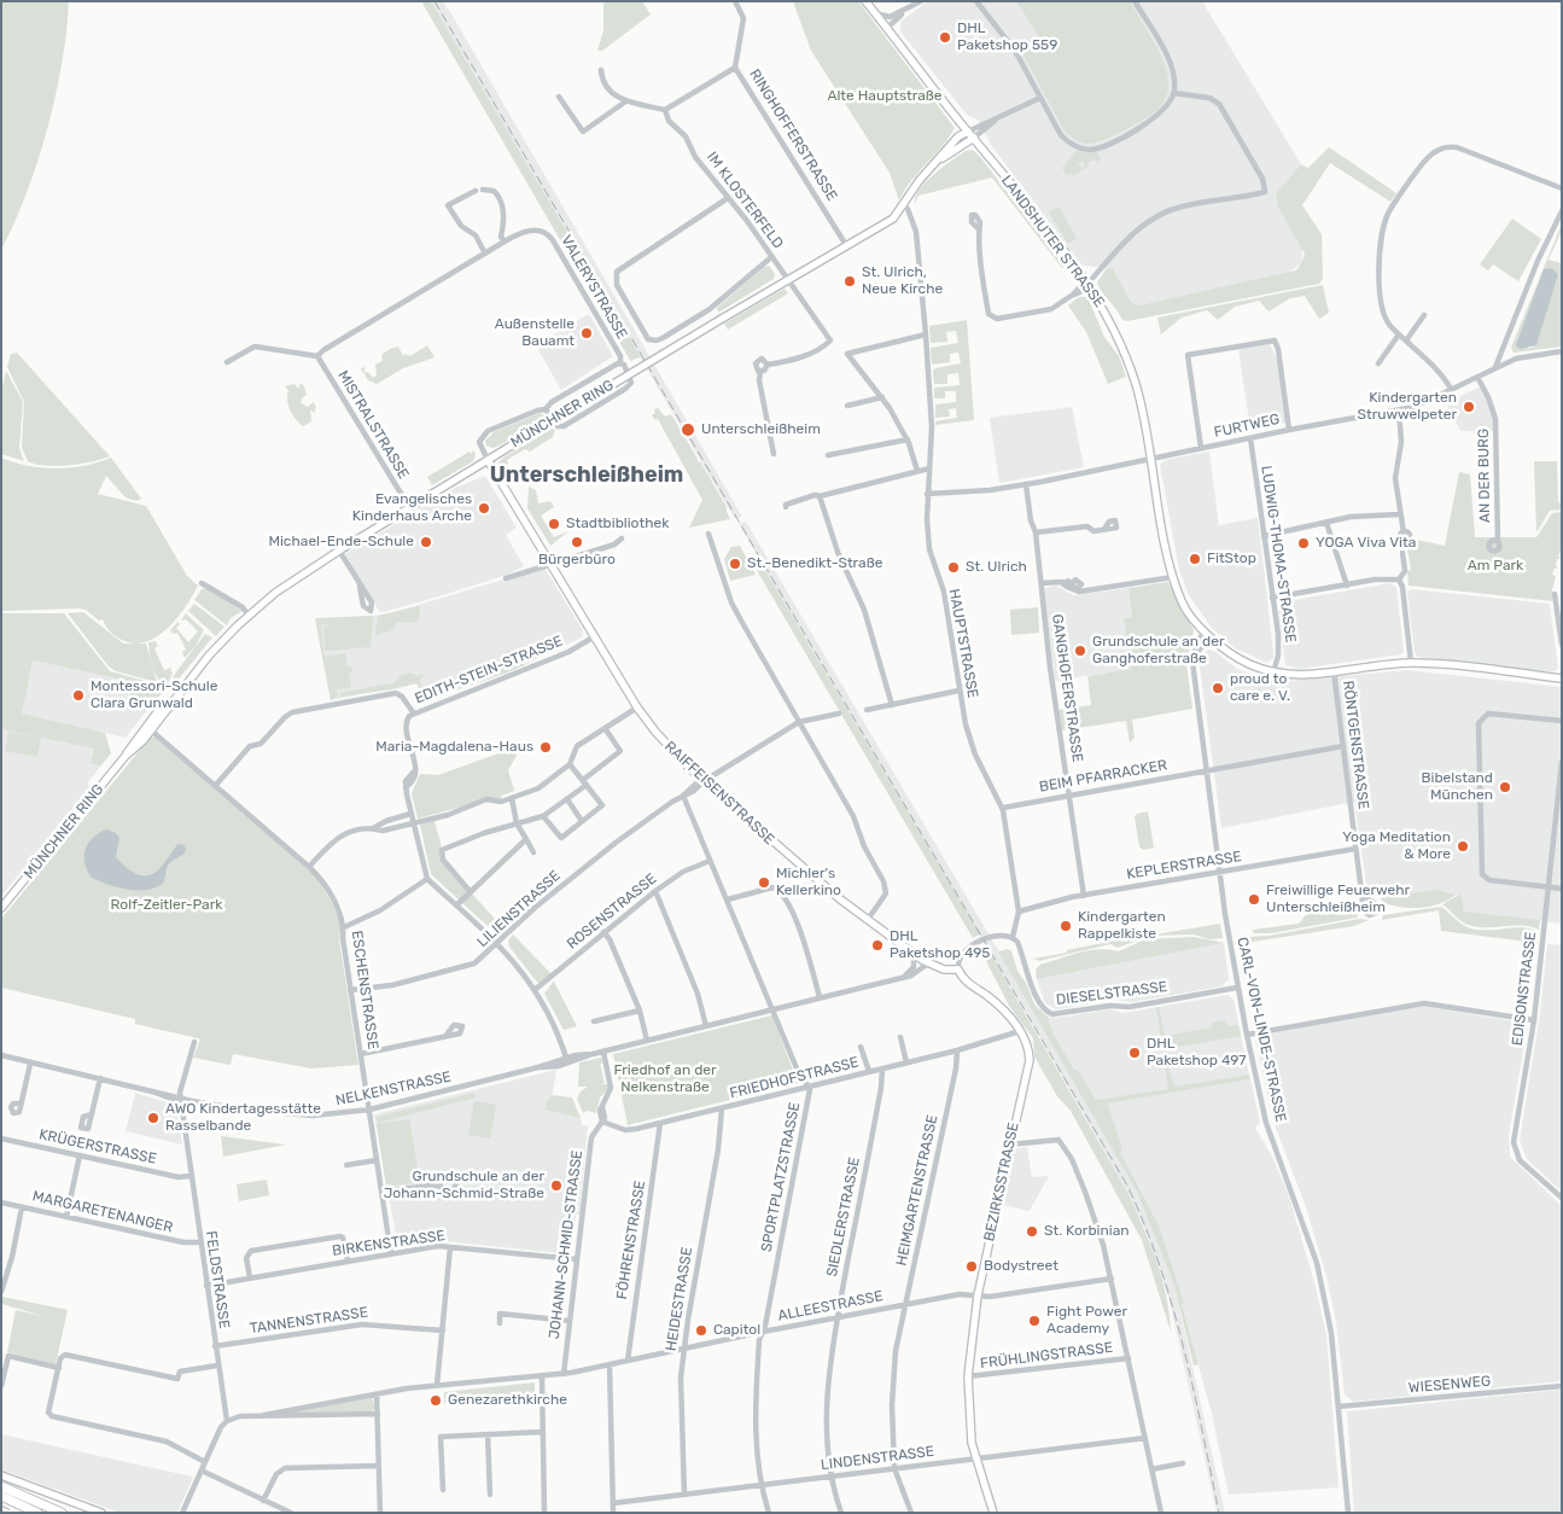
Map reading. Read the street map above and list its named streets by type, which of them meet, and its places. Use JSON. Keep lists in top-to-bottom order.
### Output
{
  "streets": {
    "main road": [
      "LANDSHUTER STRASSE",
      "MÜNCHNER RING",
      "RAIFFEISENSTRASSE",
      "BEZIRKSSTRASSE"
    ],
    "street": [
      "RINGHOFFERSTRASSE",
      "IM KLOSTERFELD",
      "VALERYSTRASSE",
      "MISTRALSTRASSE",
      "FURTWEG",
      "AN DER BURG",
      "LUDWIG-THOMA-STRASSE",
      "HAUPTSTRASSE",
      "EDITH-STEIN-STRASSE",
      "GANGHOFERSTRASSE",
      "RÖNTGENSTRASSE",
      "BEIM PFARRACKER",
      "KEPLERSTRASSE",
      "LILIENSTRASSE",
      "ROSENSTRASSE",
      "EDISONSTRASSE",
      "ESCHENSTRASSE",
      "DIESELSTRASSE",
      "CARL-VON-LINDE-STRASSE",
      "FRIEDHOFSTRASSE",
      "NELKENSTRASSE",
      "KRÜGERSTRASSE",
      "SPORTPLATZSTRASSE",
      "HEIMGARTENSTRASSE",
      "MARGARETENANGER",
      "SIEDLERSTRASSE",
      "FÖHRENSTRASSE",
      "BIRKENSTRASSE",
      "JOHANN-SCHMID-STRASSE",
      "FELDSTRASSE",
      "HEIDESTRASSE",
      "ALLEESTRASSE",
      "TANNENSTRASSE",
      "FRÜHLINGSTRASSE",
      "WIESENWEG",
      "LINDENSTRASSE"
    ]
  },
  "crossings": [
    ["RINGHOFFERSTRASSE", "MÜNCHNER RING"],
    ["IM KLOSTERFELD", "MÜNCHNER RING"],
    ["LANDSHUTER STRASSE", "MÜNCHNER RING"],
    ["LANDSHUTER STRASSE", "FURTWEG"],
    ["LANDSHUTER STRASSE", "LUDWIG-THOMA-STRASSE"],
    ["LANDSHUTER STRASSE", "RÖNTGENSTRASSE"],
    ["LANDSHUTER STRASSE", "CARL-VON-LINDE-STRASSE"],
    ["VALERYSTRASSE", "MISTRALSTRASSE"],
    ["MÜNCHNER RING", "MISTRALSTRASSE"],
    ["MÜNCHNER RING", "HAUPTSTRASSE"],
    ["MÜNCHNER RING", "RAIFFEISENSTRASSE"],
    ["MÜNCHNER RING", "ESCHENSTRASSE"],
    ["FURTWEG", "AN DER BURG"],
    ["FURTWEG", "LUDWIG-THOMA-STRASSE"],
    ["FURTWEG", "HAUPTSTRASSE"],
    ["FURTWEG", "GANGHOFERSTRASSE"],
    ["HAUPTSTRASSE", "BEIM PFARRACKER"],
    ["HAUPTSTRASSE", "KEPLERSTRASSE"],
    ["HAUPTSTRASSE", "DIESELSTRASSE"],
    ["EDITH-STEIN-STRASSE", "RAIFFEISENSTRASSE"],
    ["GANGHOFERSTRASSE", "BEIM PFARRACKER"],
    ["GANGHOFERSTRASSE", "KEPLERSTRASSE"],
    ["RÖNTGENSTRASSE", "BEIM PFARRACKER"],
    ["RÖNTGENSTRASSE", "KEPLERSTRASSE"],
    ["BEIM PFARRACKER", "CARL-VON-LINDE-STRASSE"],
    ["RAIFFEISENSTRASSE", "LILIENSTRASSE"],
    ["RAIFFEISENSTRASSE", "NELKENSTRASSE"],
    ["KEPLERSTRASSE", "CARL-VON-LINDE-STRASSE"],
    ["LILIENSTRASSE", "ESCHENSTRASSE"],
    ["LILIENSTRASSE", "SPORTPLATZSTRASSE"],
    ["ROSENSTRASSE", "SPORTPLATZSTRASSE"],
    ["ESCHENSTRASSE", "NELKENSTRASSE"],
    ["ESCHENSTRASSE", "BIRKENSTRASSE"],
    ["DIESELSTRASSE", "CARL-VON-LINDE-STRASSE"],
    ["CARL-VON-LINDE-STRASSE", "WIESENWEG"],
    ["FRIEDHOFSTRASSE", "SPORTPLATZSTRASSE"],
    ["FRIEDHOFSTRASSE", "BEZIRKSSTRASSE"],
    ["FRIEDHOFSTRASSE", "HEIMGARTENSTRASSE"],
    ["FRIEDHOFSTRASSE", "SIEDLERSTRASSE"],
    ["FRIEDHOFSTRASSE", "FÖHRENSTRASSE"],
    ["FRIEDHOFSTRASSE", "JOHANN-SCHMID-STRASSE"],
    ["FRIEDHOFSTRASSE", "HEIDESTRASSE"],
    ["NELKENSTRASSE", "SPORTPLATZSTRASSE"],
    ["NELKENSTRASSE", "JOHANN-SCHMID-STRASSE"],
    ["NELKENSTRASSE", "FELDSTRASSE"],
    ["KRÜGERSTRASSE", "FELDSTRASSE"],
    ["SPORTPLATZSTRASSE", "ALLEESTRASSE"],
    ["SPORTPLATZSTRASSE", "LINDENSTRASSE"],
    ["BEZIRKSSTRASSE", "ALLEESTRASSE"],
    ["BEZIRKSSTRASSE", "FRÜHLINGSTRASSE"],
    ["BEZIRKSSTRASSE", "LINDENSTRASSE"],
    ["HEIMGARTENSTRASSE", "ALLEESTRASSE"],
    ["HEIMGARTENSTRASSE", "LINDENSTRASSE"],
    ["MARGARETENANGER", "FELDSTRASSE"],
    ["SIEDLERSTRASSE", "ALLEESTRASSE"],
    ["SIEDLERSTRASSE", "LINDENSTRASSE"],
    ["FÖHRENSTRASSE", "ALLEESTRASSE"],
    ["BIRKENSTRASSE", "JOHANN-SCHMID-STRASSE"],
    ["BIRKENSTRASSE", "FELDSTRASSE"],
    ["JOHANN-SCHMID-STRASSE", "ALLEESTRASSE"],
    ["FELDSTRASSE", "ALLEESTRASSE"],
    ["FELDSTRASSE", "TANNENSTRASSE"],
    ["HEIDESTRASSE", "ALLEESTRASSE"],
    ["HEIDESTRASSE", "LINDENSTRASSE"]
  ],
  "districts": ["Unterschleißheim"],
  "parks": [
    "Alte Hauptstraße",
    "Am Park",
    "Rolf-Zeitler-Park",
    "Friedhof an der Nelkenstraße"
  ],
  "places": [
    "DHL Paketshop 559",
    "St. Ulrich, Neue Kirche",
    "Außenstelle Bauamt",
    "Kindergarten Struwwelpeter",
    "Unterschleißheim",
    "Evangelisches Kinderhaus Arche",
    "Stadtbibliothek",
    "Michael-Ende-Schule",
    "Bürgerbüro",
    "YOGA Viva Vita",
    "FitStop",
    "St.-Benedikt-Straße",
    "St. Ulrich",
    "Grundschule an der Ganghoferstraße",
    "proud to care e. V.",
    "Montessori-Schule Clara Grunwald",
    "Maria-Magdalena-Haus",
    "Bibelstand München",
    "Yoga Meditation & More",
    "Michler's Kellerkino",
    "Freiwillige Feuerwehr Unterschleißheim",
    "Kindergarten Rappelkiste",
    "DHL Paketshop 495",
    "DHL Paketshop 497",
    "AWO Kindertagesstätte Rasselbande",
    "Grundschule an der Johann-Schmid-Straße",
    "St. Korbinian",
    "Bodystreet",
    "Fight Power Academy",
    "Capitol",
    "Genezarethkirche"
  ]
}
